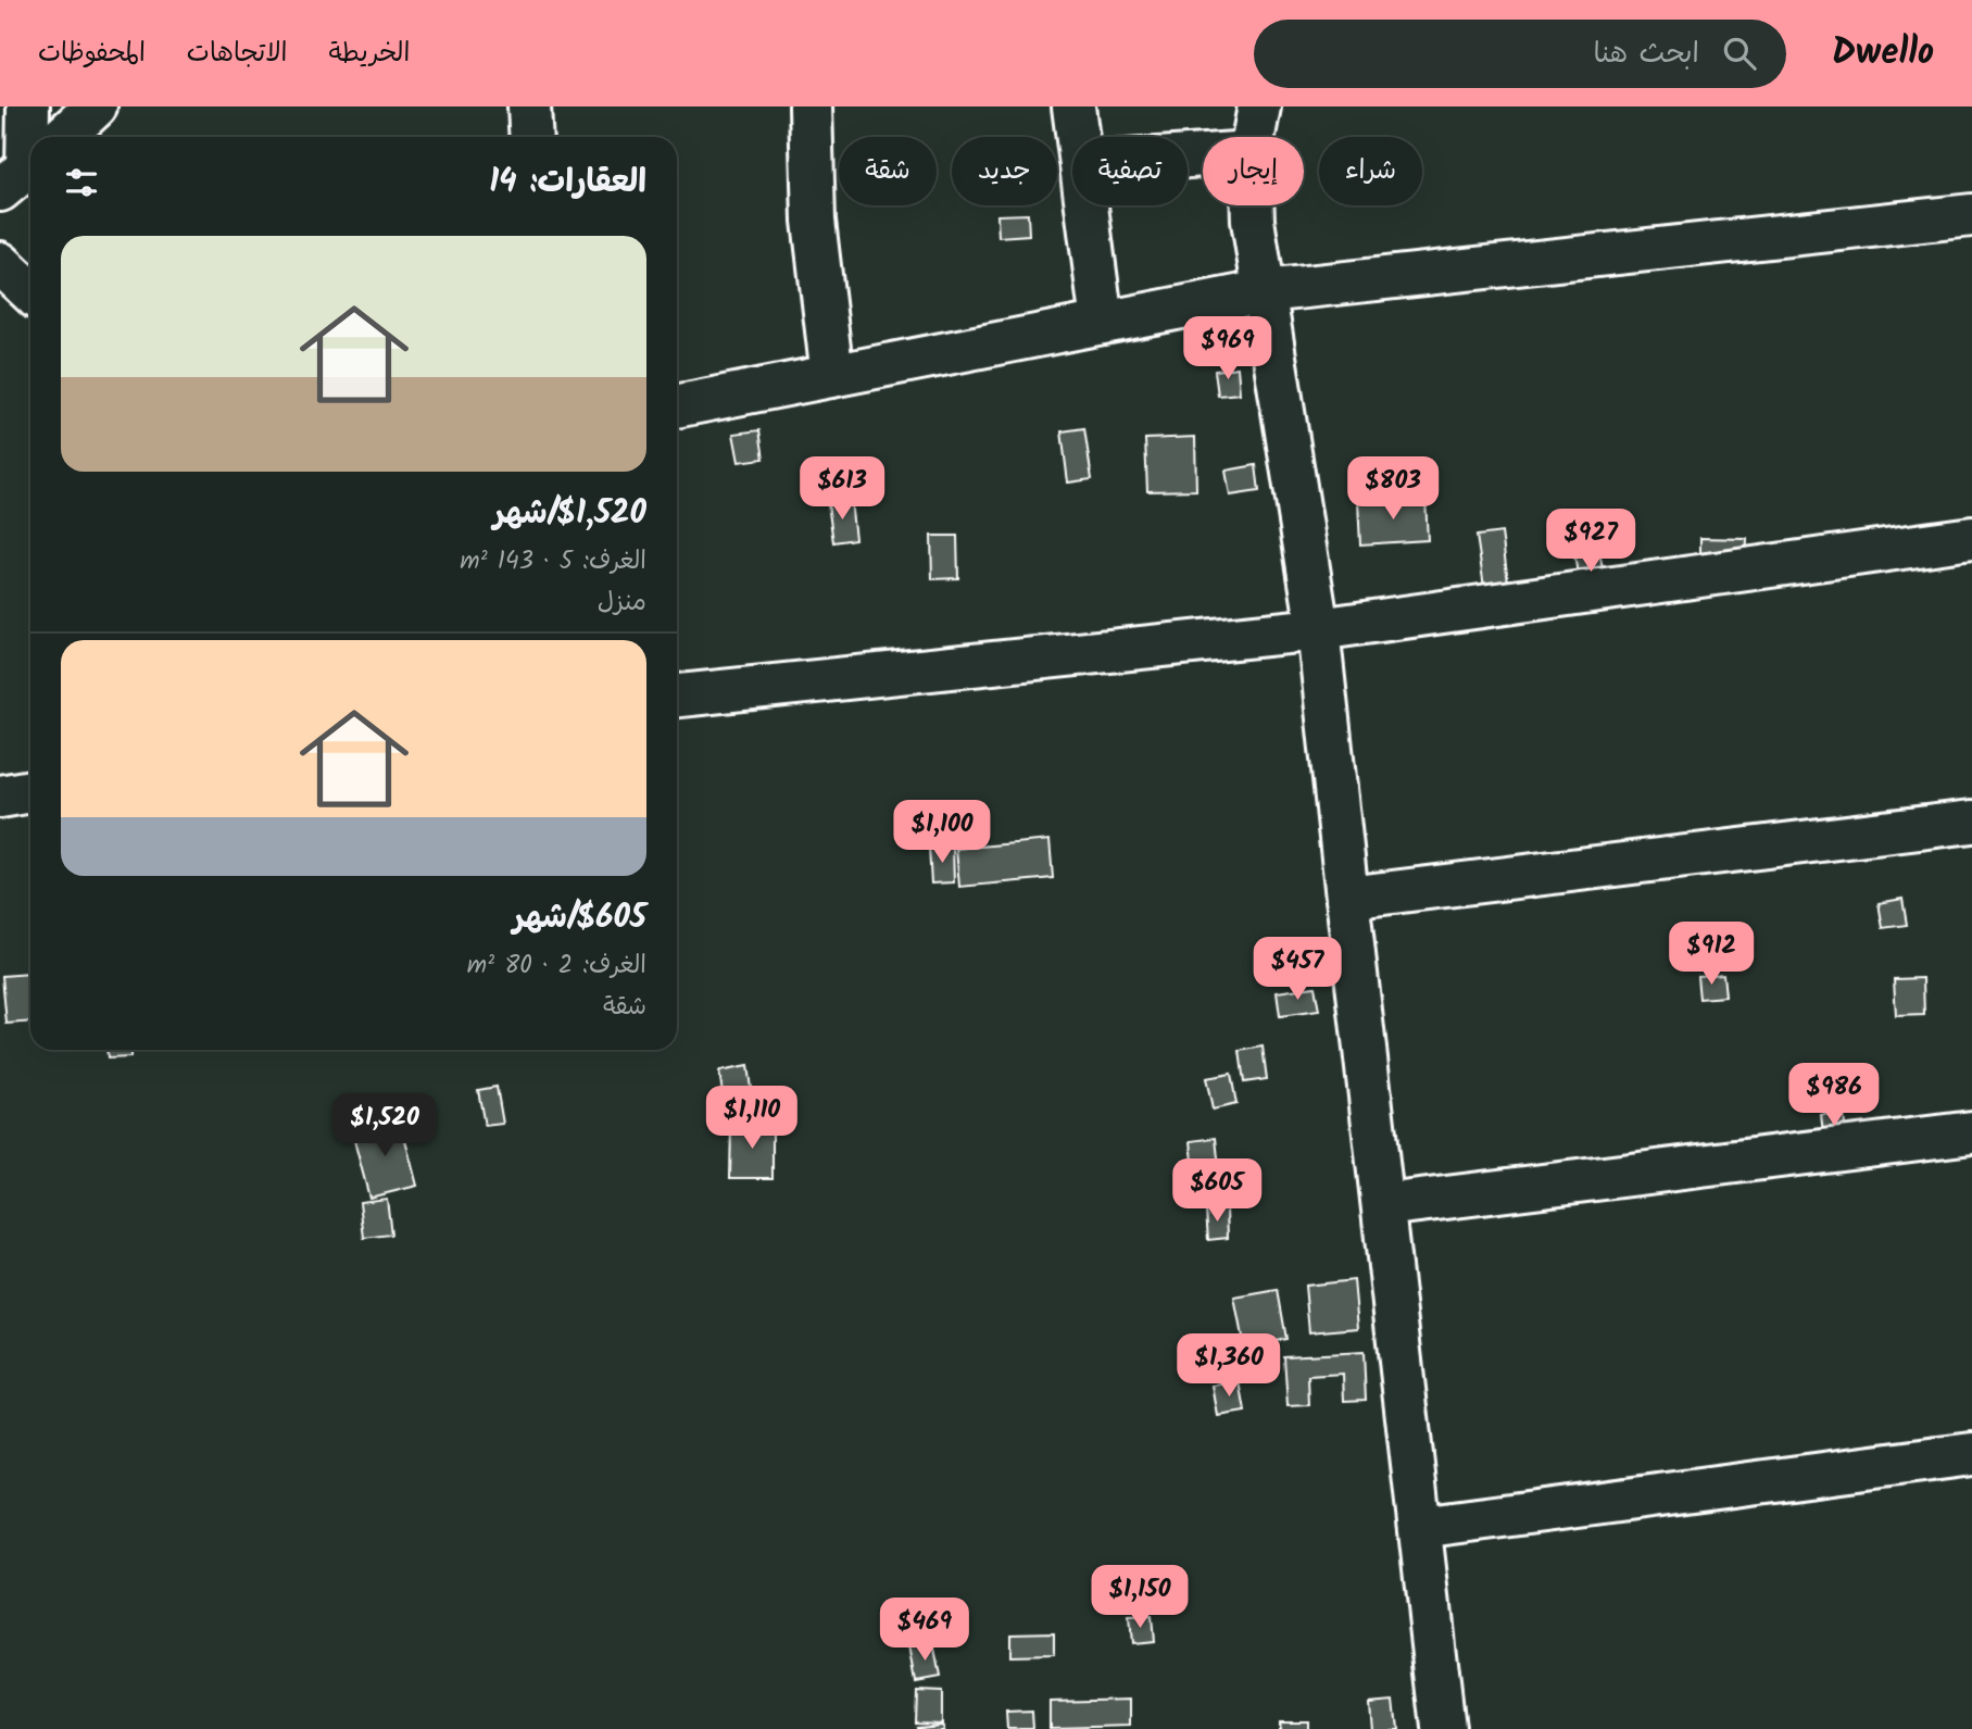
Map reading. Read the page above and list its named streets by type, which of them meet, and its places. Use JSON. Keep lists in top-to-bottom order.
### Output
{
  "page": {
    "header": "Dwello",
    "search": "ابحث هنا",
    "nav": ["الخريطة", "الاتجاهات", "المحفوظات"],
    "chip": [
      "شراء",
      "إيجار",
      "تصفية",
      "جديد",
      "شقة"
    ],
    "heading": "العقارات: 14",
    "list": [
      {
        "name": "$1,520/شهر",
        "note": "الغرف: 5 · 143 m² · منزل"
      },
      {
        "name": "$605/شهر",
        "note": "الغرف: 2 · 80 m² · شقة"
      }
    ],
    "price": [
      "$969",
      "$613",
      "$803",
      "$927",
      "$1,100",
      "$912",
      "$457",
      "$986",
      "$1,110",
      "$1,520",
      "$605",
      "$1,360",
      "$1,150",
      "$469"
    ]
  }
}
